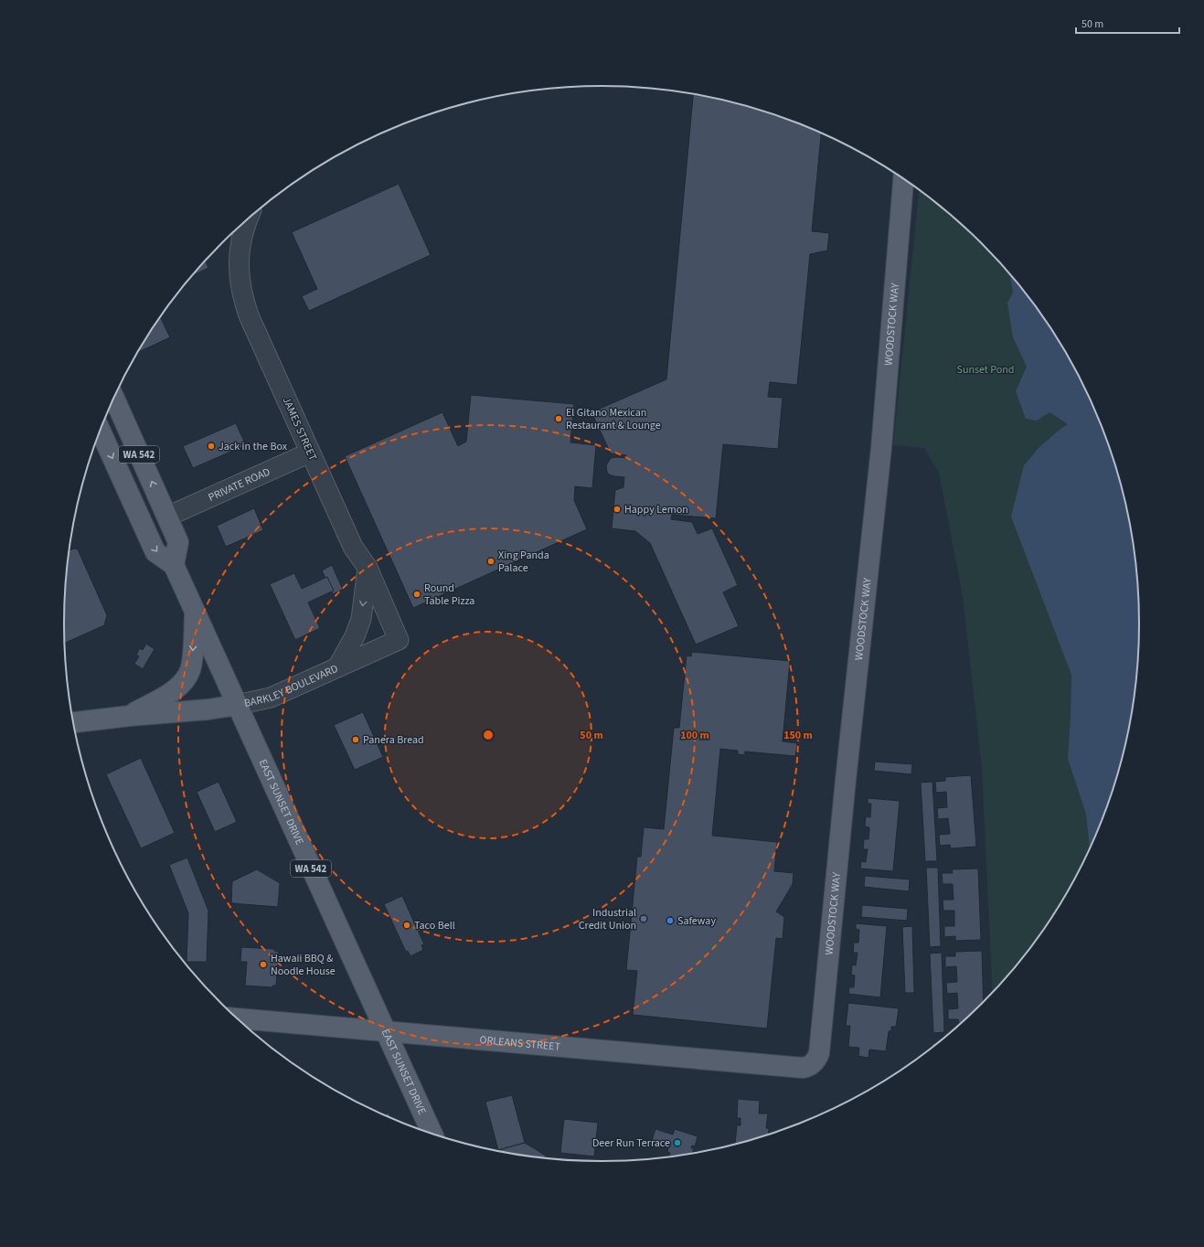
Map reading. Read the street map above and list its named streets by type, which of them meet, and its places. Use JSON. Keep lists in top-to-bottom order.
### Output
{
  "streets": {
    "main road": [
      "WOODSTOCK WAY",
      "WA 542",
      "BARKLEY BOULEVARD",
      "EAST SUNSET DRIVE",
      "ORLEANS STREET"
    ],
    "street": ["JAMES STREET", "PRIVATE ROAD"]
  },
  "crossings": [
    ["WOODSTOCK WAY", "ORLEANS STREET"],
    ["JAMES STREET", "PRIVATE ROAD"],
    ["JAMES STREET", "BARKLEY BOULEVARD"],
    ["WA 542", "PRIVATE ROAD"],
    ["WA 542", "EAST SUNSET DRIVE"],
    ["BARKLEY BOULEVARD", "EAST SUNSET DRIVE"],
    ["EAST SUNSET DRIVE", "ORLEANS STREET"]
  ],
  "parks": ["Sunset Pond"],
  "places": [
    "El Gitano Mexican Restaurant & Lounge",
    "Jack in the Box",
    "Happy Lemon",
    "Xing Panda Palace",
    "Round Table Pizza",
    "Panera Bread",
    "Industrial Credit Union",
    "Safeway",
    "Taco Bell",
    "Hawaii BBQ & Noodle House",
    "Deer Run Terrace"
  ],
  "scale_bar": "50 m",
  "rings": ["50 m", "100 m", "150 m"]
}
